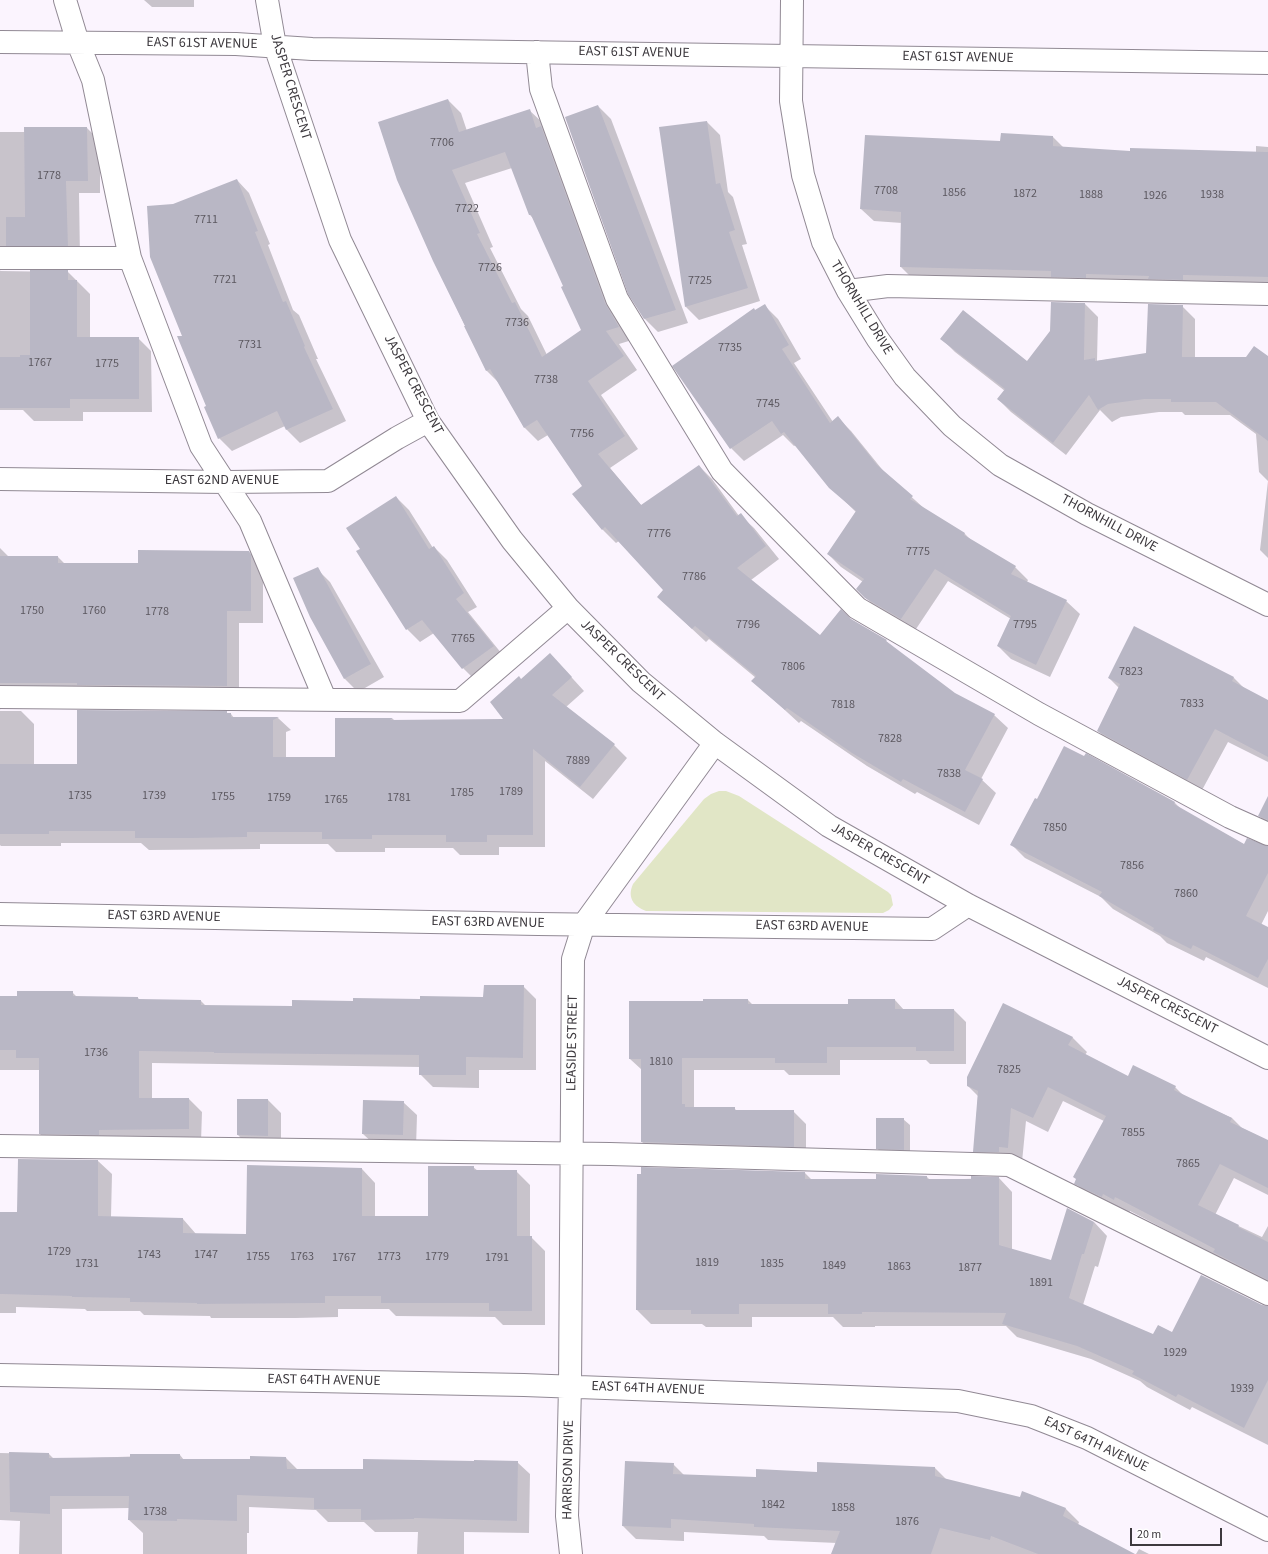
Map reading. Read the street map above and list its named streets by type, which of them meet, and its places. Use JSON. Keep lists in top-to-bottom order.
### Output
{
  "streets": {
    "street": [
      "EAST 61ST AVENUE",
      "JASPER CRESCENT",
      "THORNHILL DRIVE",
      "EAST 62ND AVENUE",
      "EAST 63RD AVENUE",
      "LEASIDE STREET",
      "EAST 64TH AVENUE",
      "HARRISON DRIVE"
    ]
  },
  "crossings": [
    ["EAST 61ST AVENUE", "JASPER CRESCENT"],
    ["EAST 61ST AVENUE", "THORNHILL DRIVE"],
    ["JASPER CRESCENT", "EAST 62ND AVENUE"],
    ["JASPER CRESCENT", "EAST 63RD AVENUE"],
    ["JASPER CRESCENT", "LEASIDE STREET"],
    ["EAST 63RD AVENUE", "LEASIDE STREET"],
    ["LEASIDE STREET", "EAST 64TH AVENUE"],
    ["LEASIDE STREET", "HARRISON DRIVE"],
    ["EAST 64TH AVENUE", "HARRISON DRIVE"]
  ],
  "house_numbers": [
    "7706",
    "1778",
    "7708",
    "1856",
    "1872",
    "1888",
    "1938",
    "1926",
    "7722",
    "7711",
    "7726",
    "7721",
    "7725",
    "7736",
    "7731",
    "7735",
    "1767",
    "1775",
    "7738",
    "7745",
    "7756",
    "7776",
    "7775",
    "7786",
    "1750",
    "1760",
    "1778",
    "7796",
    "7795",
    "7765",
    "7806",
    "7823",
    "7833",
    "7818",
    "7828",
    "7889",
    "7838",
    "1789",
    "1785",
    "1735",
    "1739",
    "1755",
    "1759",
    "1781",
    "1765",
    "7850",
    "7856",
    "7860",
    "1736",
    "1810",
    "7825",
    "7855",
    "7865",
    "1729",
    "1743",
    "1747",
    "1755",
    "1763",
    "1773",
    "1779",
    "1767",
    "1791",
    "1819",
    "1731",
    "1835",
    "1849",
    "1863",
    "1877",
    "1891",
    "1929",
    "1939",
    "1842",
    "1858",
    "1738",
    "1876"
  ],
  "scale_bar": "20 m"
}
